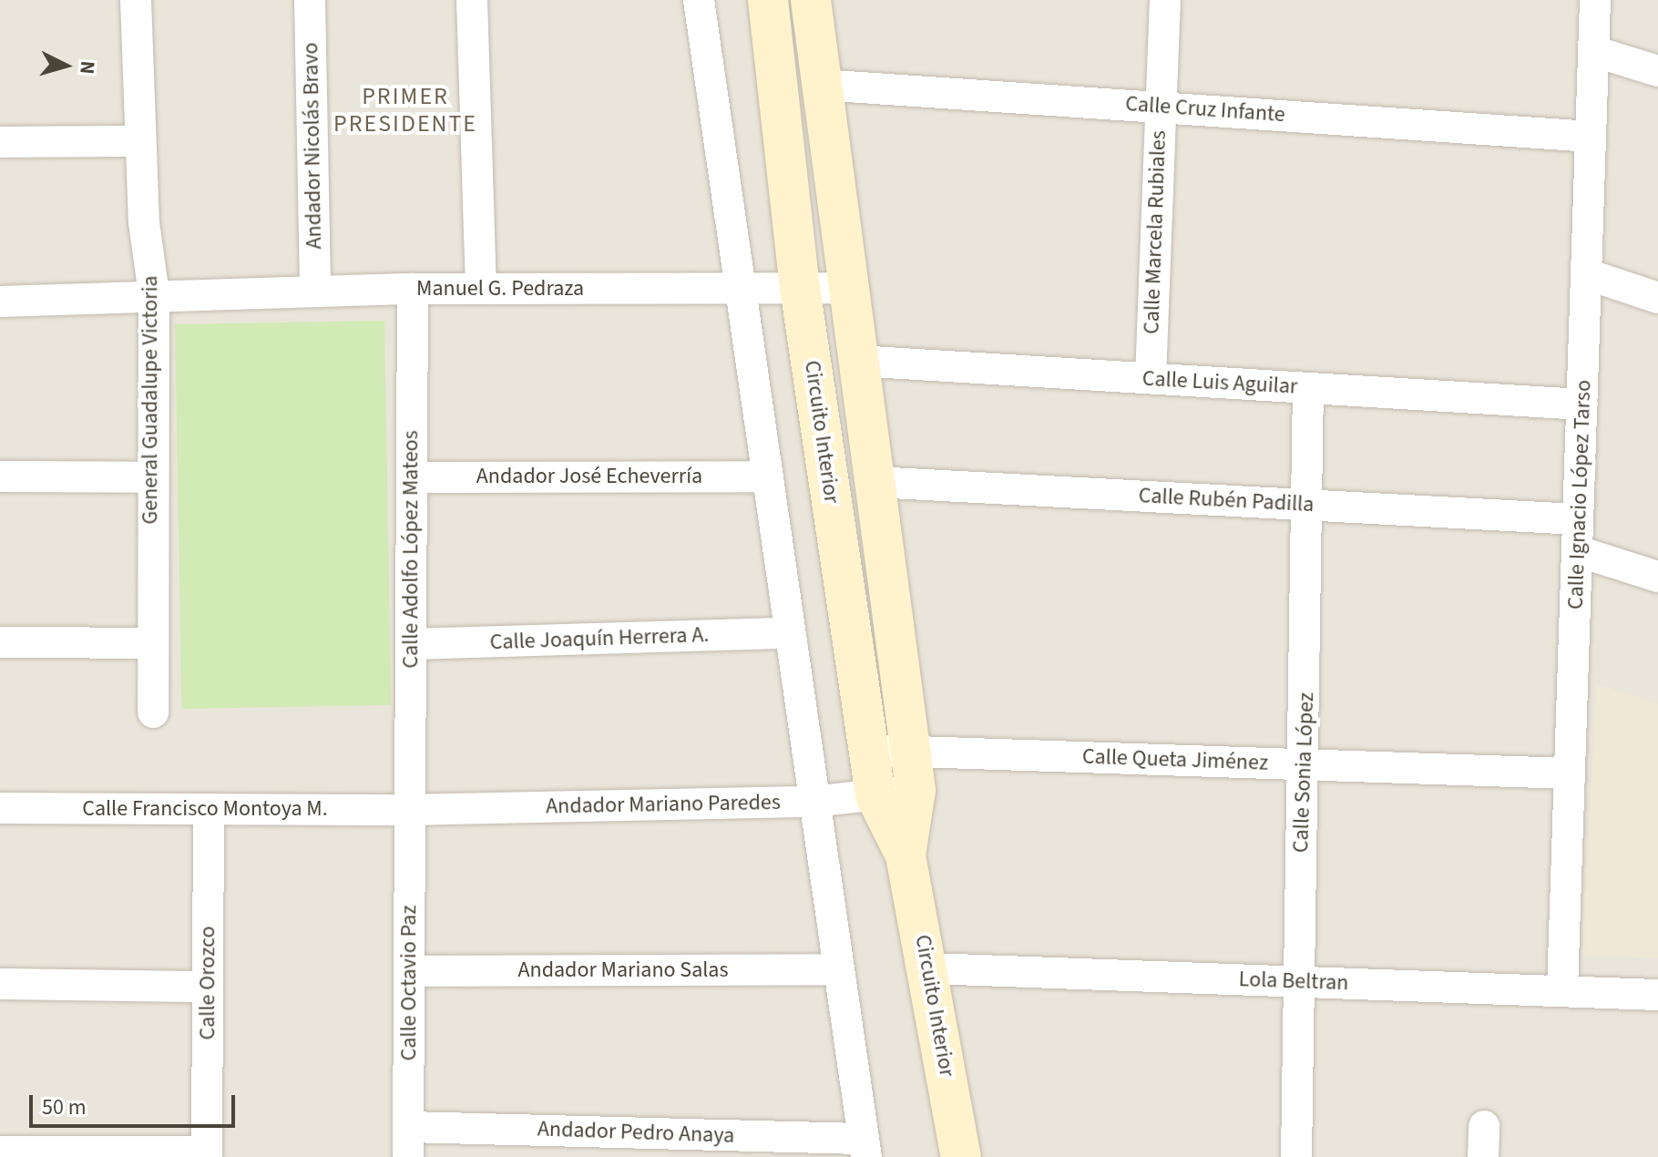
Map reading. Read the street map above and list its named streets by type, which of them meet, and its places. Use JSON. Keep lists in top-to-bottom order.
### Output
{
  "streets": {
    "main road": ["Circuito Interior"],
    "street": [
      "Calle Cruz Infante",
      "Andador Nicolás Bravo",
      "Calle Marcela Rubiales",
      "Manuel G. Pedraza",
      "Calle Luis Aguilar",
      "General Guadalupe Victoria",
      "Andador José Echeverría",
      "Calle Ignacio López Tarso",
      "Calle Rubén Padilla",
      "Calle Adolfo López Mateos",
      "Calle Joaquín Herrera A.",
      "Calle Queta Jiménez",
      "Calle Sonia López",
      "Andador Mariano Paredes",
      "Calle Francisco Montoya M.",
      "Andador Mariano Salas",
      "Lola Beltran",
      "Calle Orozco",
      "Calle Octavio Paz",
      "Andador Pedro Anaya"
    ]
  },
  "crossings": [
    ["Calle Cruz Infante", "Calle Marcela Rubiales"],
    ["Calle Cruz Infante", "Circuito Interior"],
    ["Calle Cruz Infante", "Calle Ignacio López Tarso"],
    ["Andador Nicolás Bravo", "Manuel G. Pedraza"],
    ["Calle Marcela Rubiales", "Calle Luis Aguilar"],
    ["Manuel G. Pedraza", "General Guadalupe Victoria"],
    ["Manuel G. Pedraza", "Circuito Interior"],
    ["Manuel G. Pedraza", "Calle Adolfo López Mateos"],
    ["Calle Luis Aguilar", "Circuito Interior"],
    ["Calle Luis Aguilar", "Calle Ignacio López Tarso"],
    ["Calle Luis Aguilar", "Calle Sonia López"],
    ["Circuito Interior", "Calle Rubén Padilla"],
    ["Circuito Interior", "Calle Queta Jiménez"],
    ["Circuito Interior", "Andador Mariano Paredes"],
    ["Circuito Interior", "Lola Beltran"],
    ["Andador José Echeverría", "Calle Adolfo López Mateos"],
    ["Calle Ignacio López Tarso", "Calle Rubén Padilla"],
    ["Calle Ignacio López Tarso", "Calle Queta Jiménez"],
    ["Calle Ignacio López Tarso", "Lola Beltran"],
    ["Calle Rubén Padilla", "Calle Sonia López"],
    ["Calle Adolfo López Mateos", "Calle Joaquín Herrera A."],
    ["Calle Adolfo López Mateos", "Andador Mariano Paredes"],
    ["Calle Adolfo López Mateos", "Calle Francisco Montoya M."],
    ["Calle Adolfo López Mateos", "Calle Octavio Paz"],
    ["Calle Queta Jiménez", "Calle Sonia López"],
    ["Calle Sonia López", "Lola Beltran"],
    ["Andador Mariano Paredes", "Calle Francisco Montoya M."],
    ["Andador Mariano Paredes", "Calle Octavio Paz"],
    ["Calle Francisco Montoya M.", "Calle Orozco"],
    ["Calle Francisco Montoya M.", "Calle Octavio Paz"],
    ["Andador Mariano Salas", "Calle Octavio Paz"],
    ["Calle Octavio Paz", "Andador Pedro Anaya"]
  ],
  "districts": ["PRIMER PRESIDENTE"],
  "scale_bar": "50 m",
  "north": "right"
}
